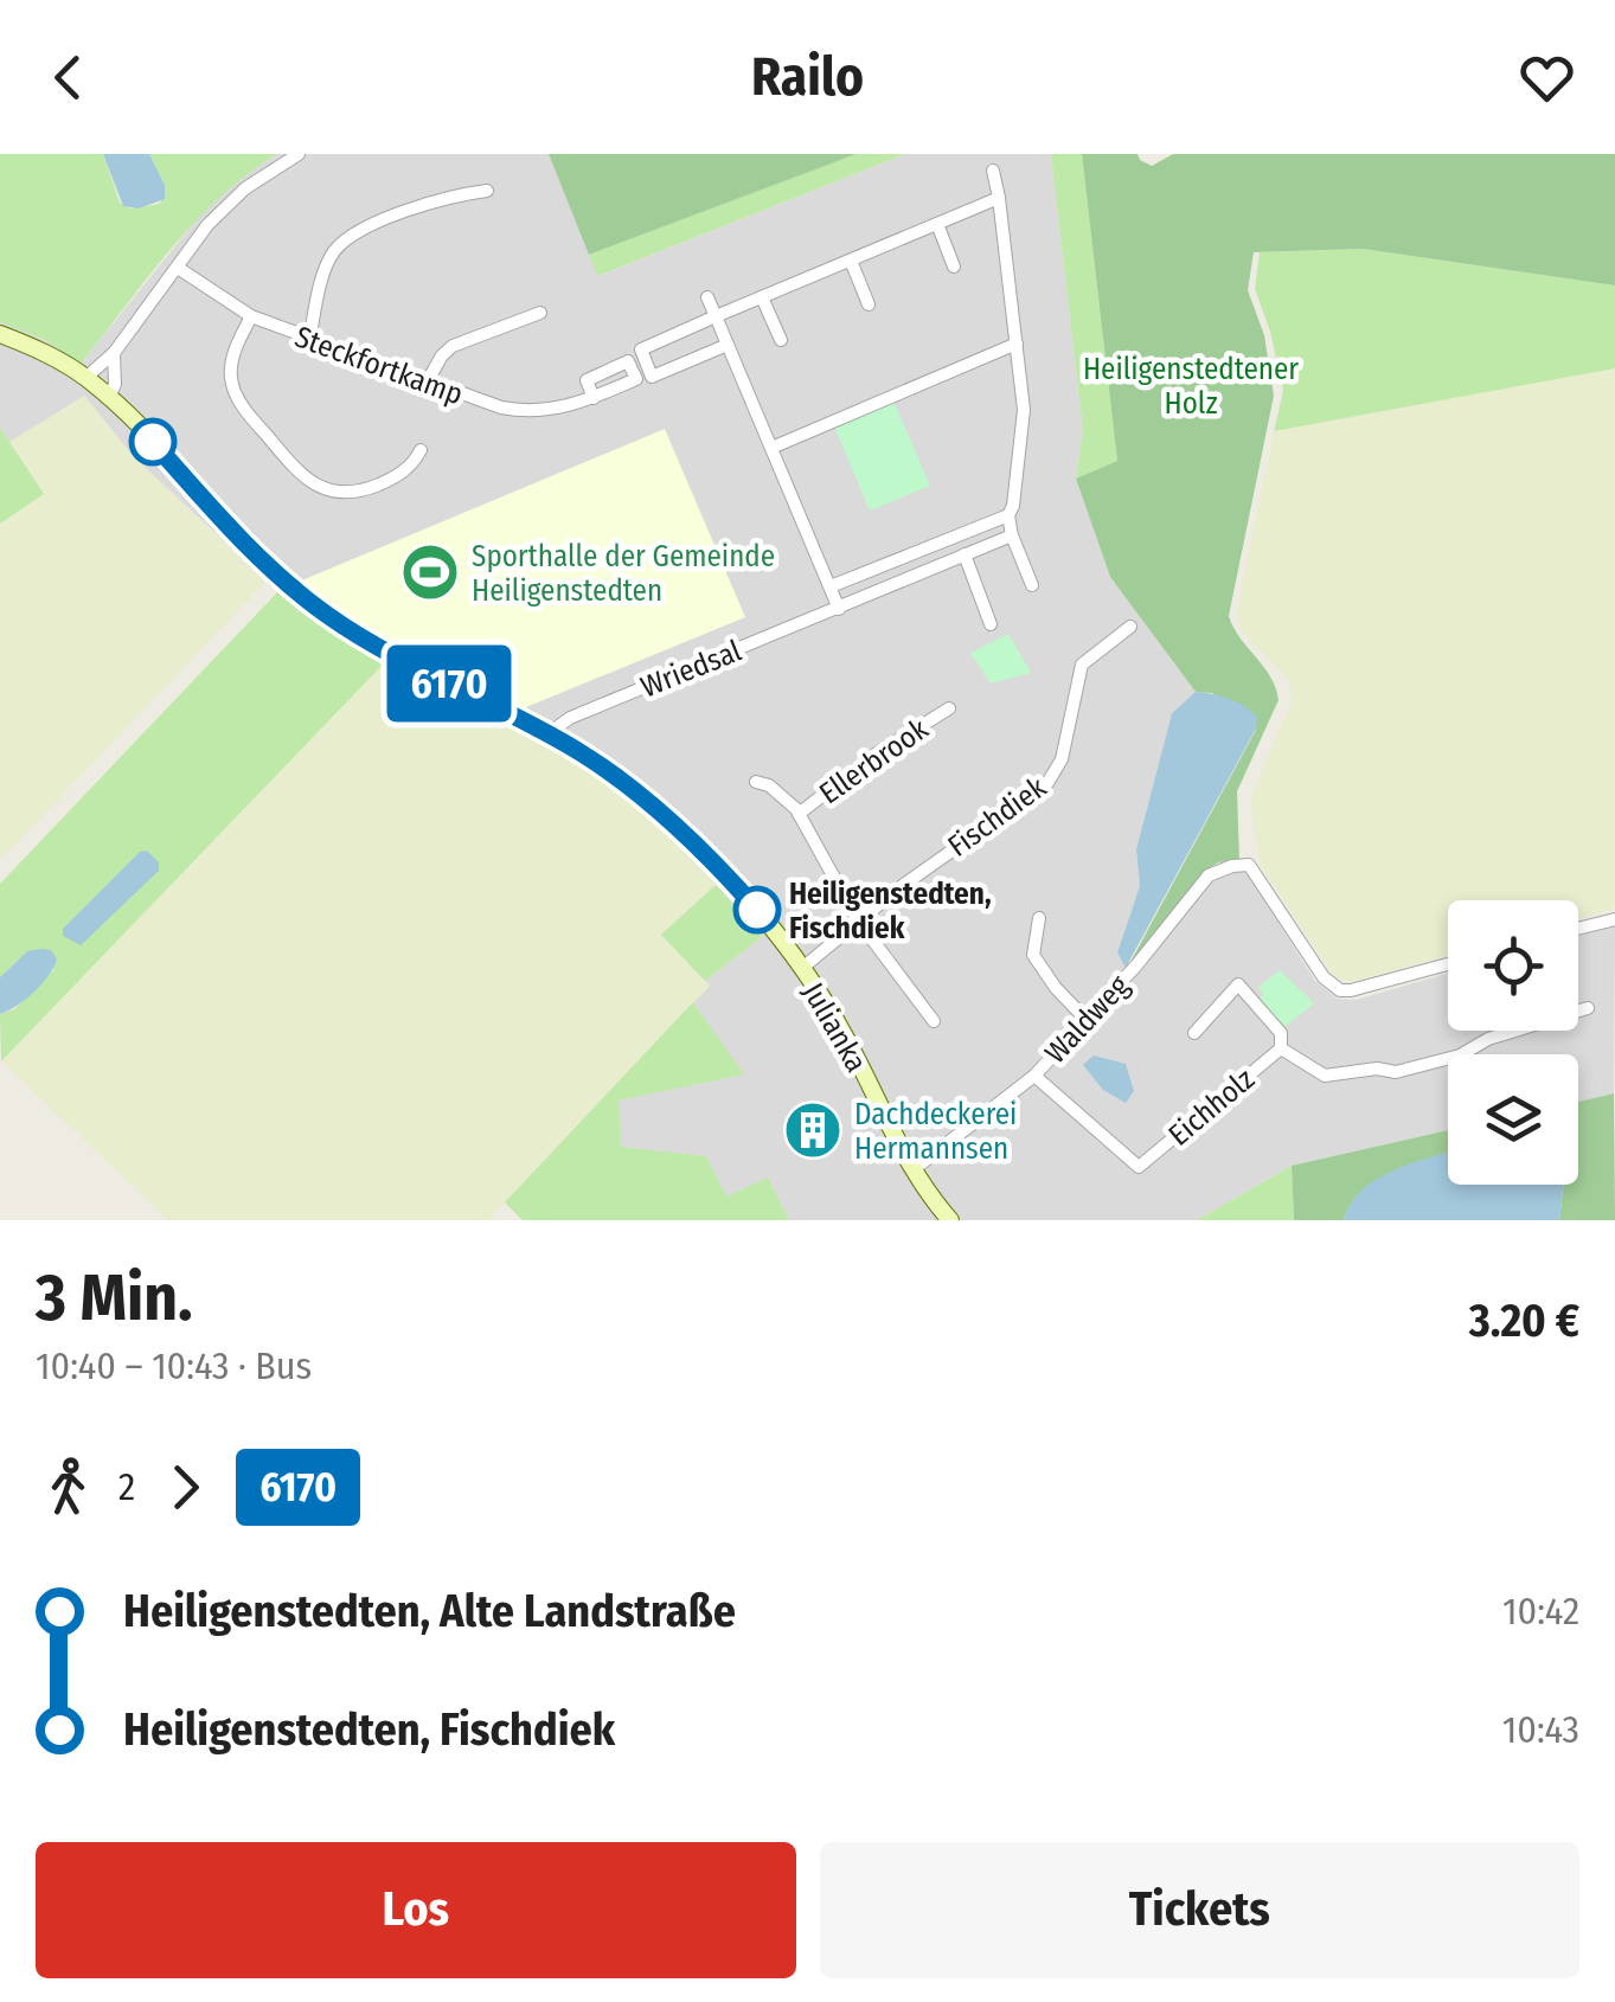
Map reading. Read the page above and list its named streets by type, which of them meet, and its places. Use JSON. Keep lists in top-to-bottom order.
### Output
{
  "streets": {
    "street": [
      "Steckfortkamp",
      "Wriedsal",
      "Ellerbrook",
      "Fischdiek",
      "Waldweg",
      "Julianka",
      "Eichholz"
    ]
  },
  "crossings": [
    ["Wriedsal", "Julianka"],
    ["Ellerbrook", "Fischdiek"],
    ["Fischdiek", "Julianka"],
    ["Waldweg", "Julianka"],
    ["Waldweg", "Eichholz"]
  ],
  "parks": ["Heiligenstedtener Holz"],
  "places": {
    "sports": ["Sporthalle der Gemeinde Heiligenstedten"],
    "other": ["Heiligenstedten, Fischdiek"],
    "building": ["Dachdeckerei Hermannsen"]
  },
  "lines": ["bus line 6170"],
  "page": {
    "header": "Railo",
    "on_map": "6170",
    "heading": ["3 Min.", "10:40 – 10:43 · Bus", "3.20 €"],
    "legs": ["2", "6170"],
    "list": [
      {
        "name": "Heiligenstedten, Alte Landstraße",
        "value": "10:42"
      },
      {
        "name": "Heiligenstedten, Fischdiek",
        "value": "10:43"
      }
    ],
    "buttons": ["Los", "Tickets"]
  }
}
